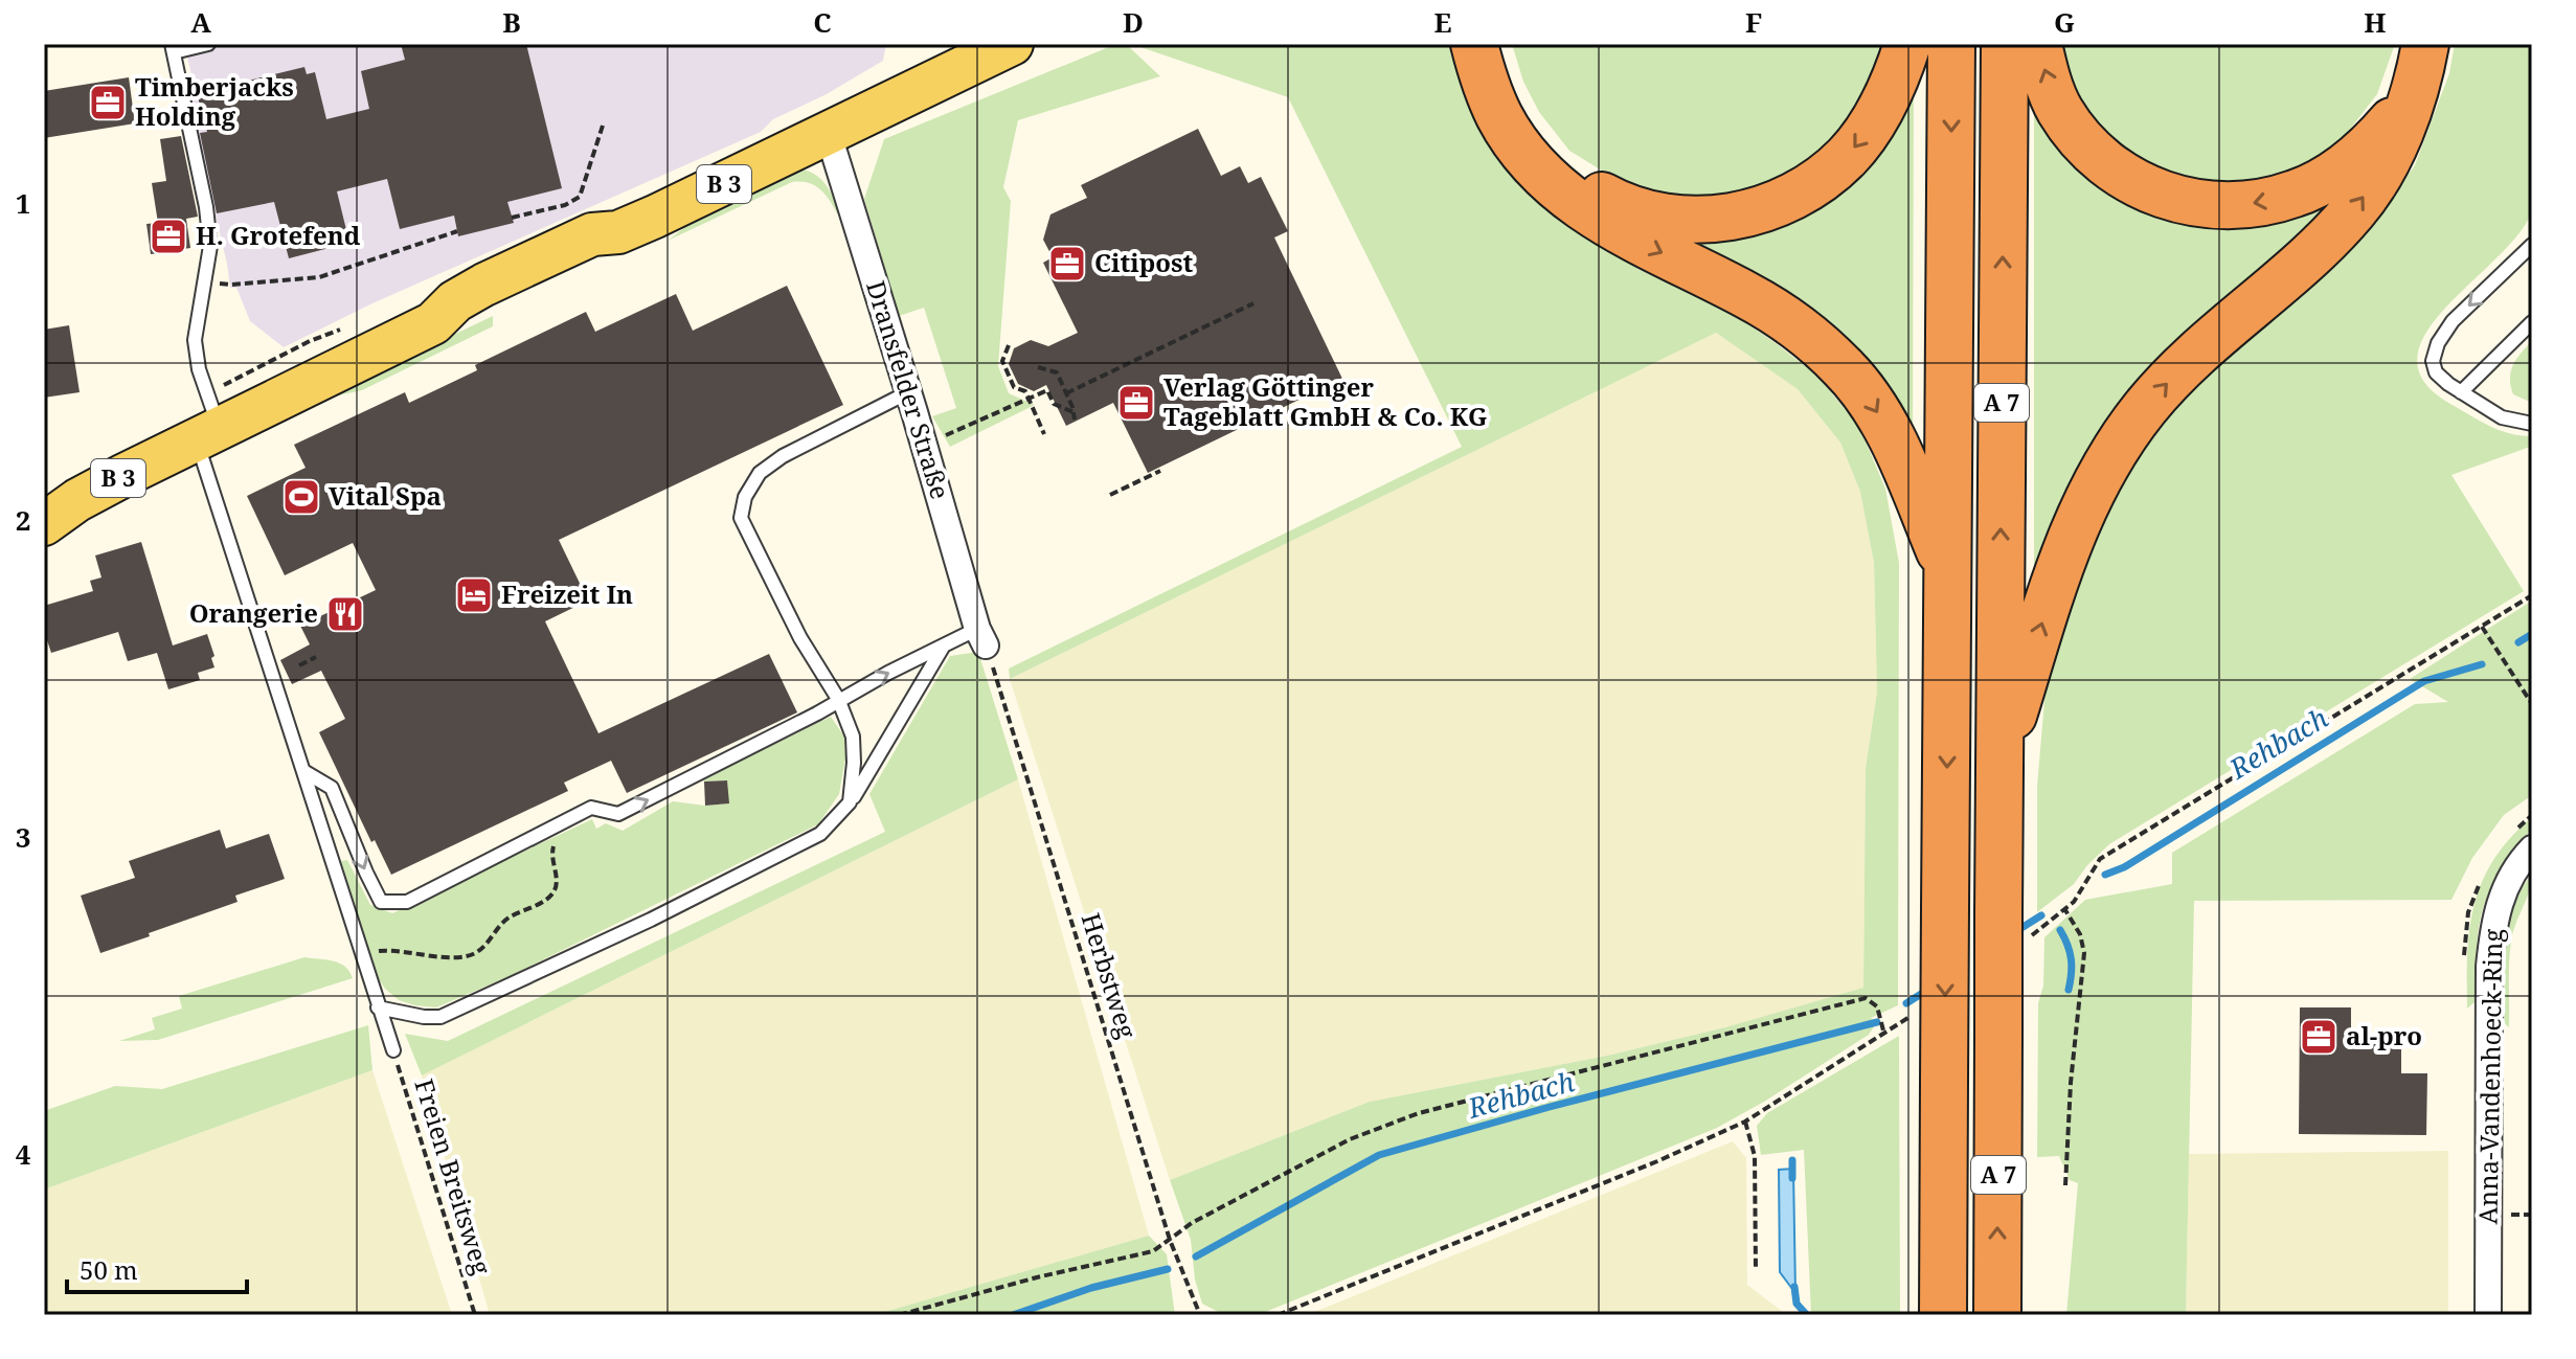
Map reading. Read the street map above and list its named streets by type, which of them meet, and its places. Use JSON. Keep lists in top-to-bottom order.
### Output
{
  "streets": {
    "highway": ["A 7"],
    "main road": ["B 3"],
    "street": ["Dransfelder Straße", "Anna-Vandenhoeck-Ring"],
    "path": ["Herbstweg", "Freien Breitsweg"]
  },
  "crossings": [
    ["B 3", "Dransfelder Straße"],
    ["Dransfelder Straße", "Herbstweg"]
  ],
  "water": ["Rehbach"],
  "places": {
    "office": [
      "Timberjacks Holding",
      "H. Grotefend",
      "Citipost",
      "Verlag Göttinger Tageblatt GmbH & Co. KG",
      "al-pro"
    ],
    "sports": ["Vital Spa"],
    "hotel": ["Freizeit In"],
    "restaurant": ["Orangerie"]
  },
  "scale_bar": "50 m",
  "grid": {
    "columns": [
      "A",
      "B",
      "C",
      "D",
      "E",
      "F",
      "G",
      "H"
    ],
    "rows": [
      "1",
      "2",
      "3",
      "4"
    ]
  }
}
